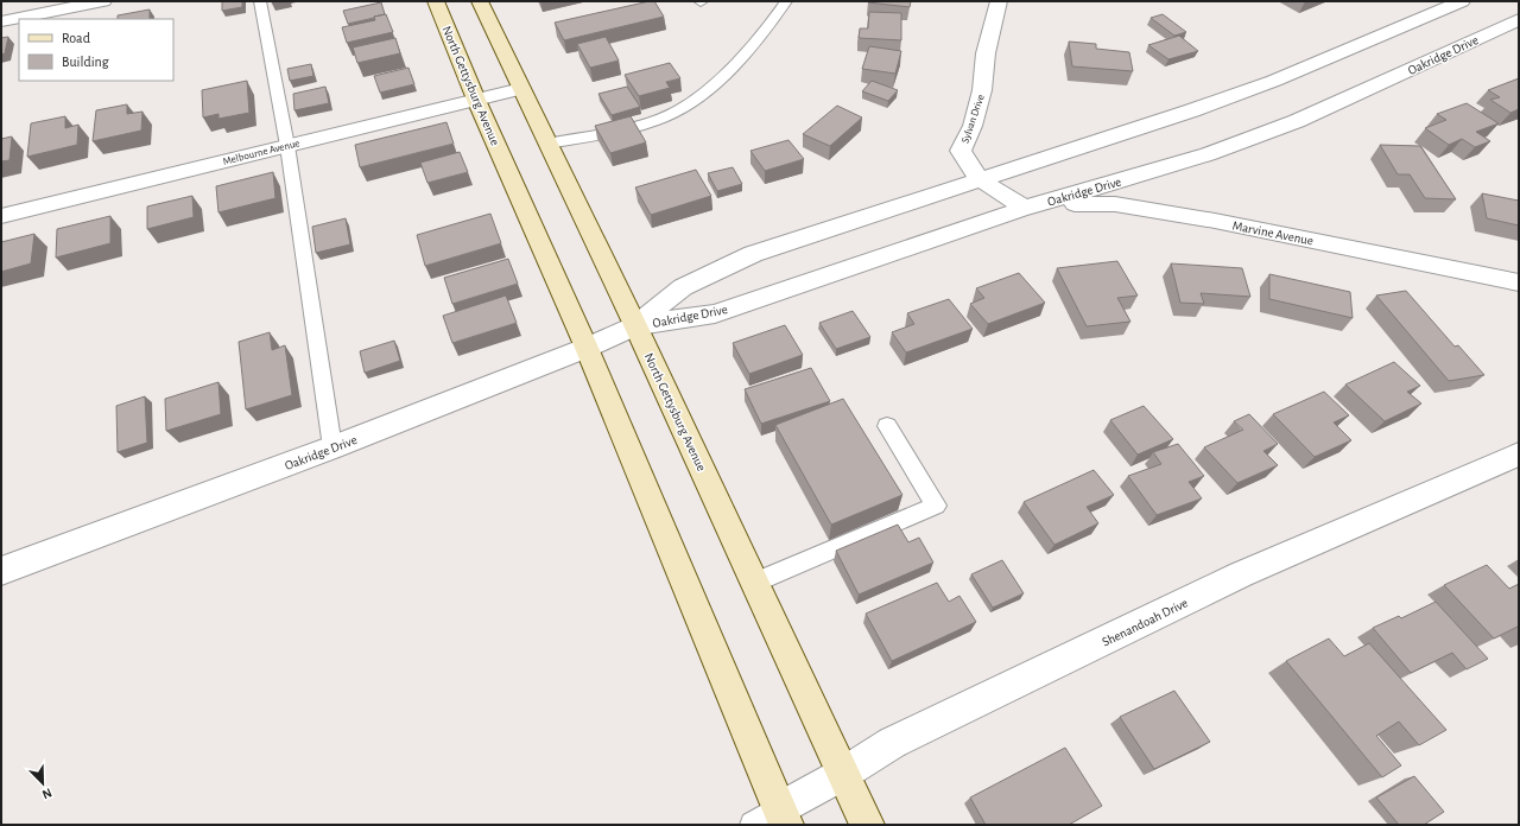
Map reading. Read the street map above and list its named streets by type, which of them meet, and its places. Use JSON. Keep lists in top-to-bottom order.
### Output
{
  "streets": {
    "main road": ["North Gettysburg Avenue"],
    "street": [
      "Oakridge Drive",
      "Sylvan Drive",
      "Melbourne Avenue",
      "Marvine Avenue",
      "Shenandoah Drive"
    ]
  },
  "crossings": [
    ["Oakridge Drive", "North Gettysburg Avenue"],
    ["Oakridge Drive", "Sylvan Drive"],
    ["Oakridge Drive", "Marvine Avenue"],
    ["North Gettysburg Avenue", "Melbourne Avenue"],
    ["North Gettysburg Avenue", "Shenandoah Drive"],
    ["Sylvan Drive", "Marvine Avenue"]
  ],
  "legend": ["Road", "Building"],
  "north": "bottom right"
}
